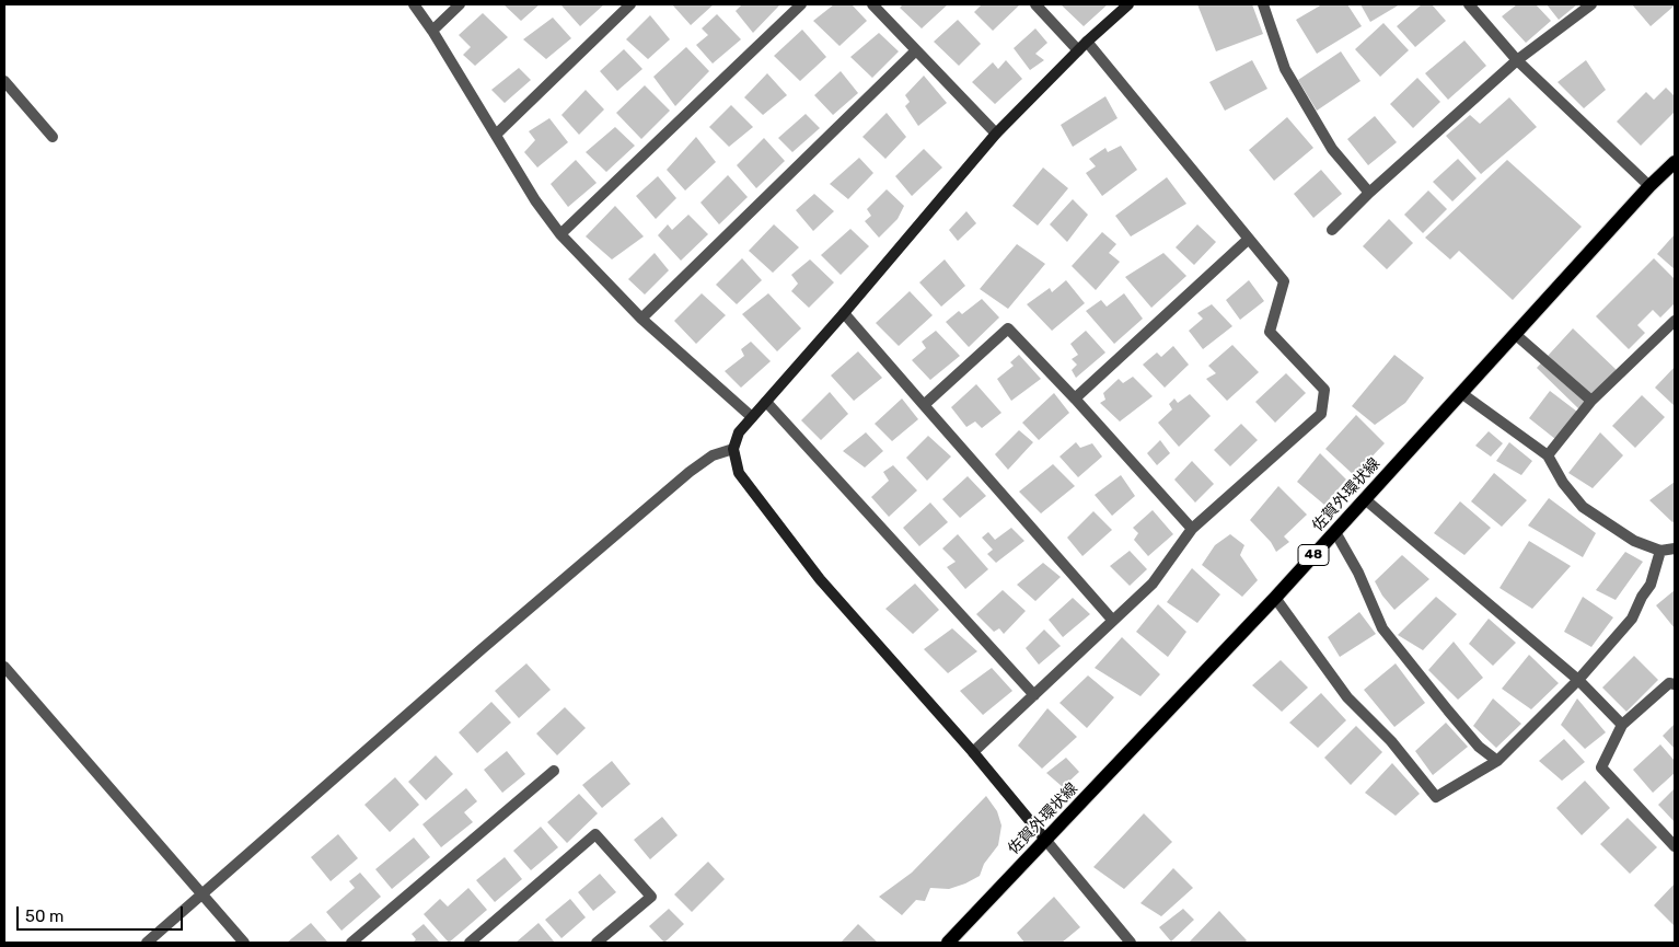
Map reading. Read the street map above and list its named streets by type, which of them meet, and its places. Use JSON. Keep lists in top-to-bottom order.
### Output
{
  "streets": {
    "main road": ["佐賀外環状線", "48"]
  },
  "scale_bar": "50 m"
}
